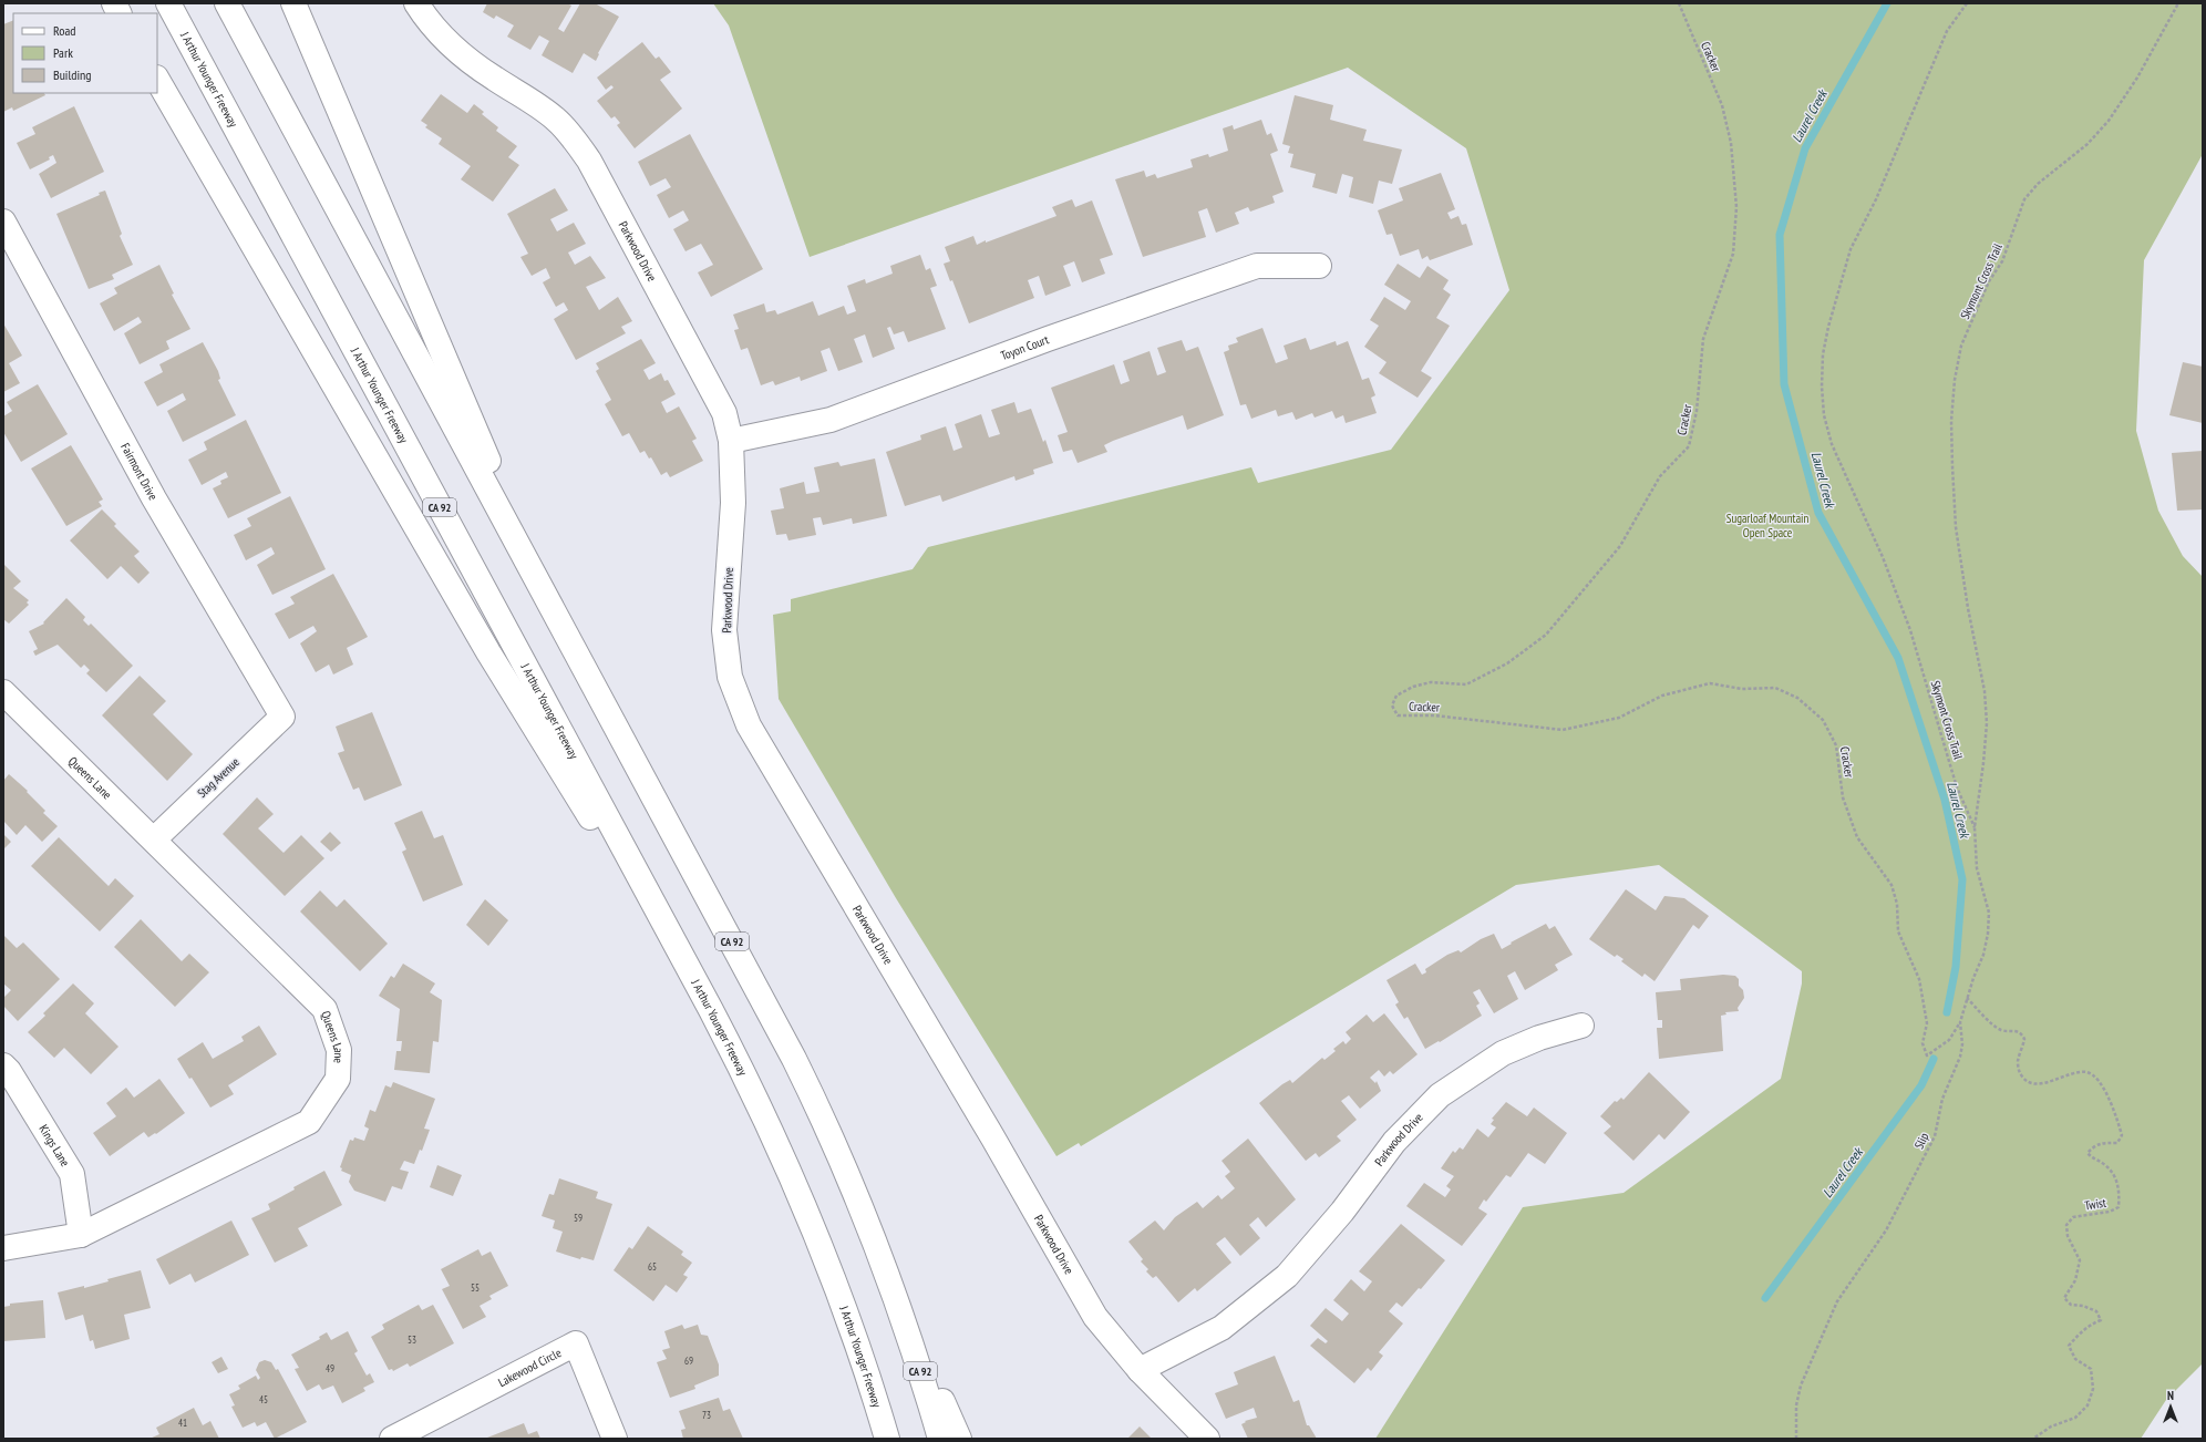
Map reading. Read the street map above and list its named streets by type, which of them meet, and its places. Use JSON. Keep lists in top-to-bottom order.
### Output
{
  "streets": {
    "main road": [
      "J Arthur Younger Freeway",
      "Parkwood Drive",
      "Toyon Court",
      "Fairmont Drive",
      "CA 92",
      "Queens Lane",
      "Stag Avenue",
      "Kings Lane",
      "Lakewood Circle"
    ],
    "path": [
      "Cracker",
      "Skymont Cross Trail",
      "Slip",
      "Twist"
    ]
  },
  "crossings": [
    ["Cracker", "Slip"],
    ["Parkwood Drive", "Toyon Court"],
    ["Skymont Cross Trail", "Slip"],
    ["Fairmont Drive", "Stag Avenue"],
    ["Queens Lane", "Stag Avenue"],
    ["Queens Lane", "Kings Lane"],
    ["Slip", "Twist"]
  ],
  "water": ["Laurel Creek"],
  "parks": ["Sugarloaf Mountain Open Space"],
  "house_numbers": [
    "59",
    "65",
    "55",
    "53",
    "69",
    "49",
    "45",
    "73",
    "41"
  ],
  "legend": ["Road", "Park", "Building"],
  "north": "top"
}
